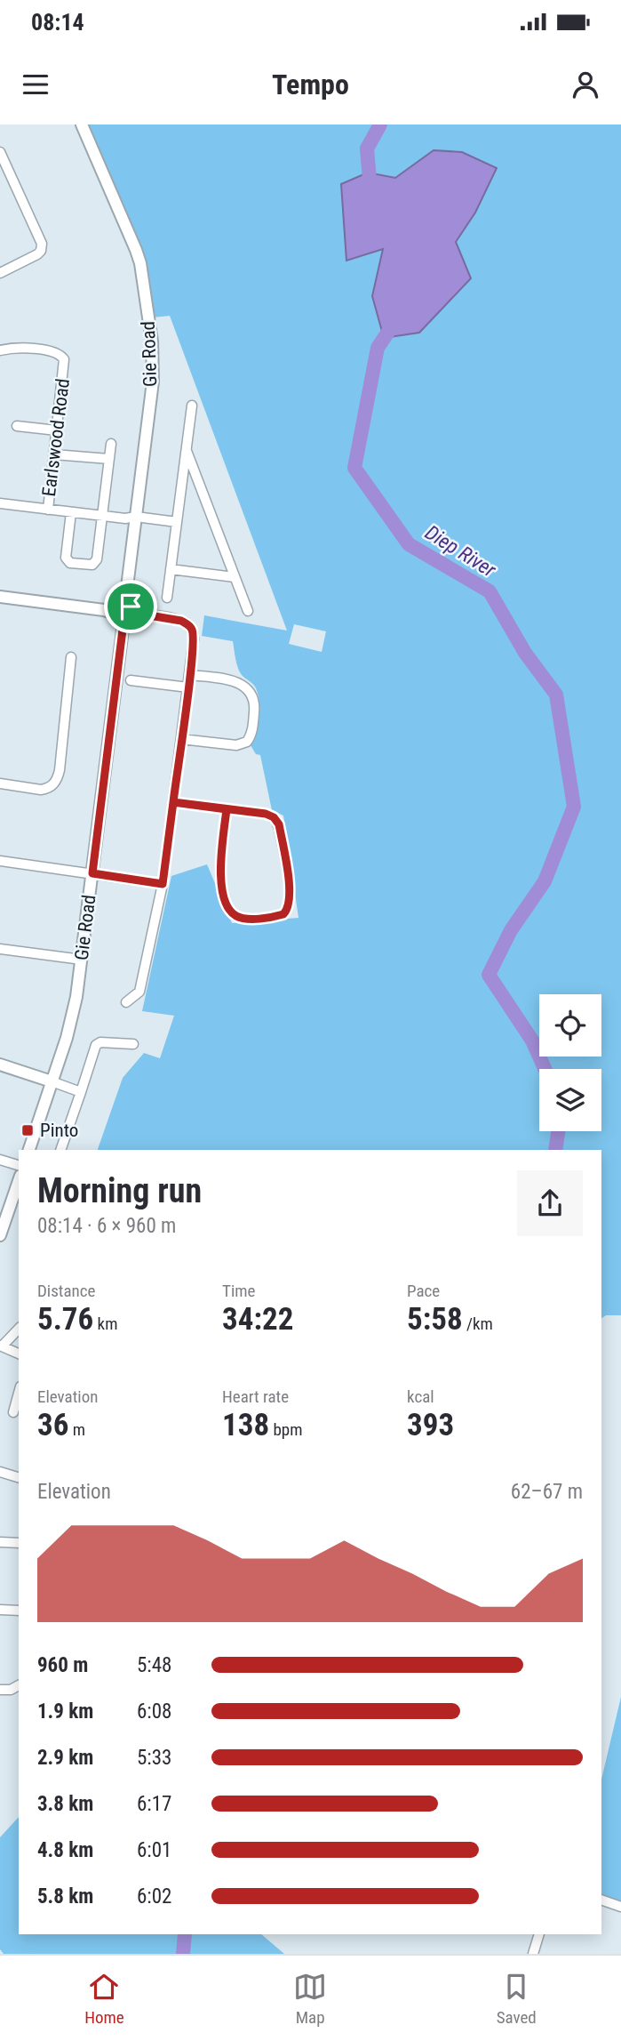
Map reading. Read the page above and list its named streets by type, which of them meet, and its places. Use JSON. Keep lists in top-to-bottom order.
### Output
{
  "streets": {
    "street": ["Gie Road", "Earlswood Road"]
  },
  "crossings": [
    ["Gie Road", "Earlswood Road"]
  ],
  "water": ["Diep River"],
  "places": {
    "transit": ["Pinto"]
  },
  "page": {
    "status": "08:14",
    "header": "Tempo",
    "heading": ["Morning run", "08:14 · 6 × 960 m"],
    "stats": [
      ["Distance", "5.76 km"],
      ["Time", "34:22"],
      ["Pace", "5:58 /km"],
      ["Elevation", "36 m"],
      ["Heart rate", "138 bpm"],
      ["kcal", "393"]
    ],
    "chart": ["Elevation", "62–67 m"],
    "list": [
      {
        "name": "960 m",
        "note": "5:48"
      },
      {
        "name": "1.9 km",
        "note": "6:08"
      },
      {
        "name": "2.9 km",
        "note": "5:33"
      },
      {
        "name": "3.8 km",
        "note": "6:17"
      },
      {
        "name": "4.8 km",
        "note": "6:01"
      },
      {
        "name": "5.8 km",
        "note": "6:02"
      }
    ],
    "tabs": ["Home", "Map", "Saved"]
  }
}
